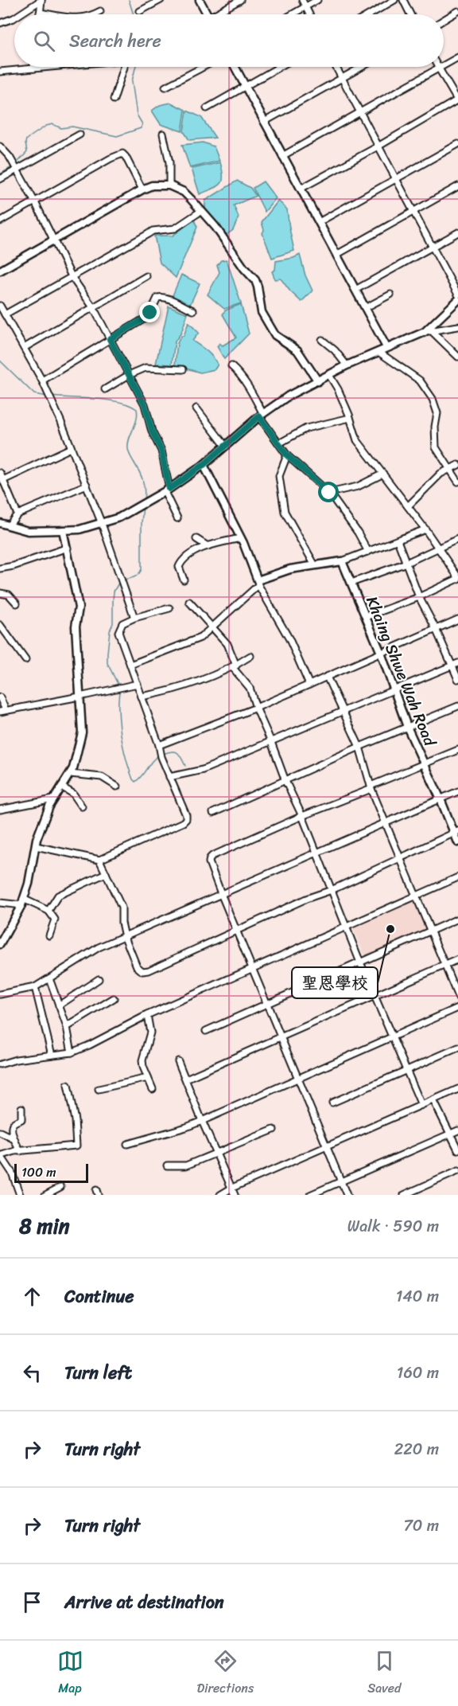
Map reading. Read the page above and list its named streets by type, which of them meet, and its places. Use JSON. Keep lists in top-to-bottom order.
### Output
{
  "streets": {
    "street": ["Khaing Shwe Wah Road"]
  },
  "places": ["聖恩學校"],
  "scale_bar": "100 m",
  "page": {
    "search": "Search here",
    "scale": "100 m",
    "heading": ["8 min", "Walk · 590 m"],
    "list": [
      ["Continue", "140 m"],
      ["Turn left", "160 m"],
      ["Turn right", "220 m"],
      ["Turn right", "70 m"],
      "Arrive at destination"
    ],
    "nav": ["Map", "Directions", "Saved"]
  }
}
